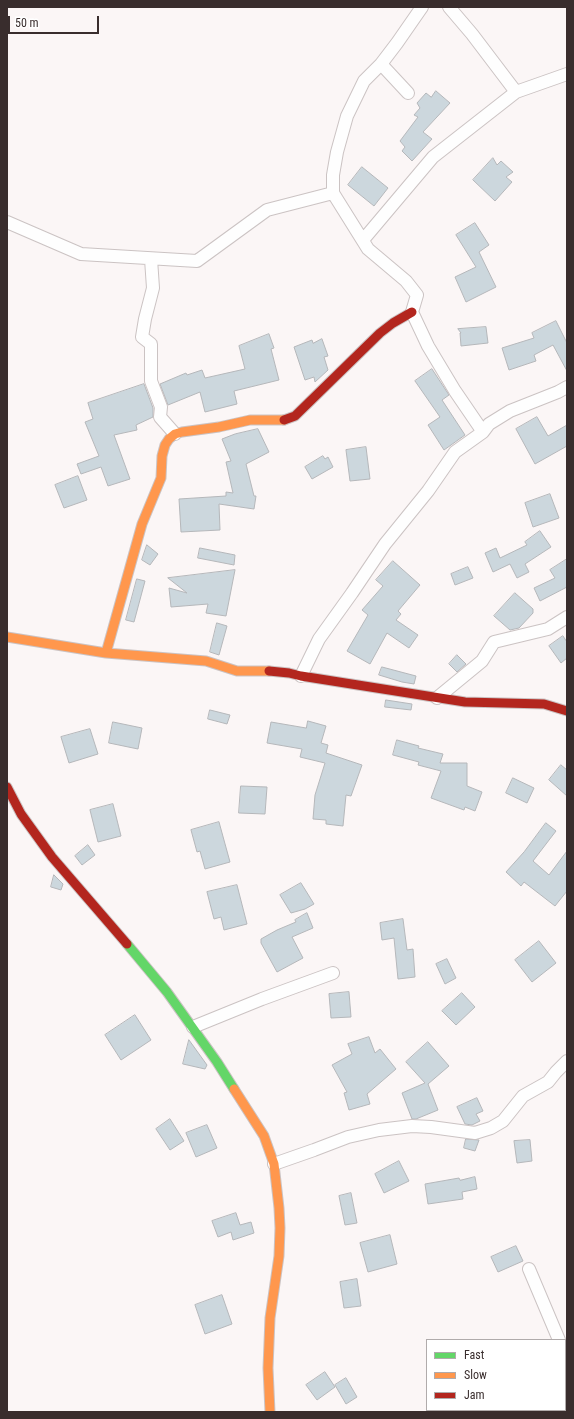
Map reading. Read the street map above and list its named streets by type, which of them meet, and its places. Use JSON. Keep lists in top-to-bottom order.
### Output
{
  "legend": ["Fast", "Slow", "Jam"],
  "scale_bar": "50 m"
}
